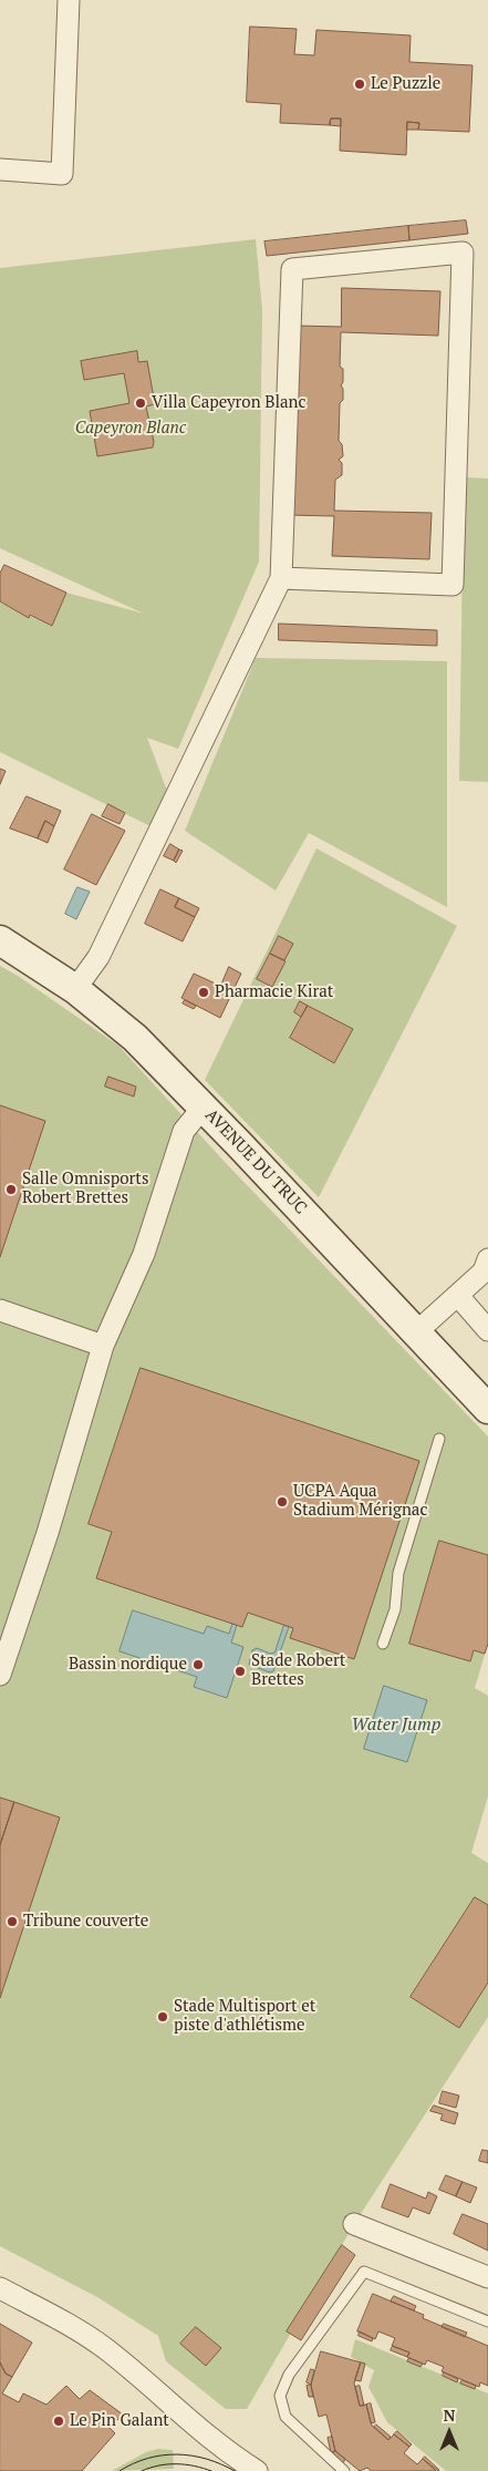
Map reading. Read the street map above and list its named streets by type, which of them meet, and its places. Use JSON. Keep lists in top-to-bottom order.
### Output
{
  "streets": {
    "street": ["AVENUE DU TRUC"]
  },
  "water": ["Water Jump"],
  "parks": ["Capeyron Blanc"],
  "places": [
    "Le Puzzle",
    "Villa Capeyron Blanc",
    "Pharmacie Kirat",
    "Salle Omnisports Robert Brettes",
    "UCPA Aqua Stadium Mérignac",
    "Bassin nordique",
    "Stade Robert Brettes",
    "Tribune couverte",
    "Stade Multisport et piste d'athlétisme",
    "Le Pin Galant"
  ],
  "north": "top"
}
